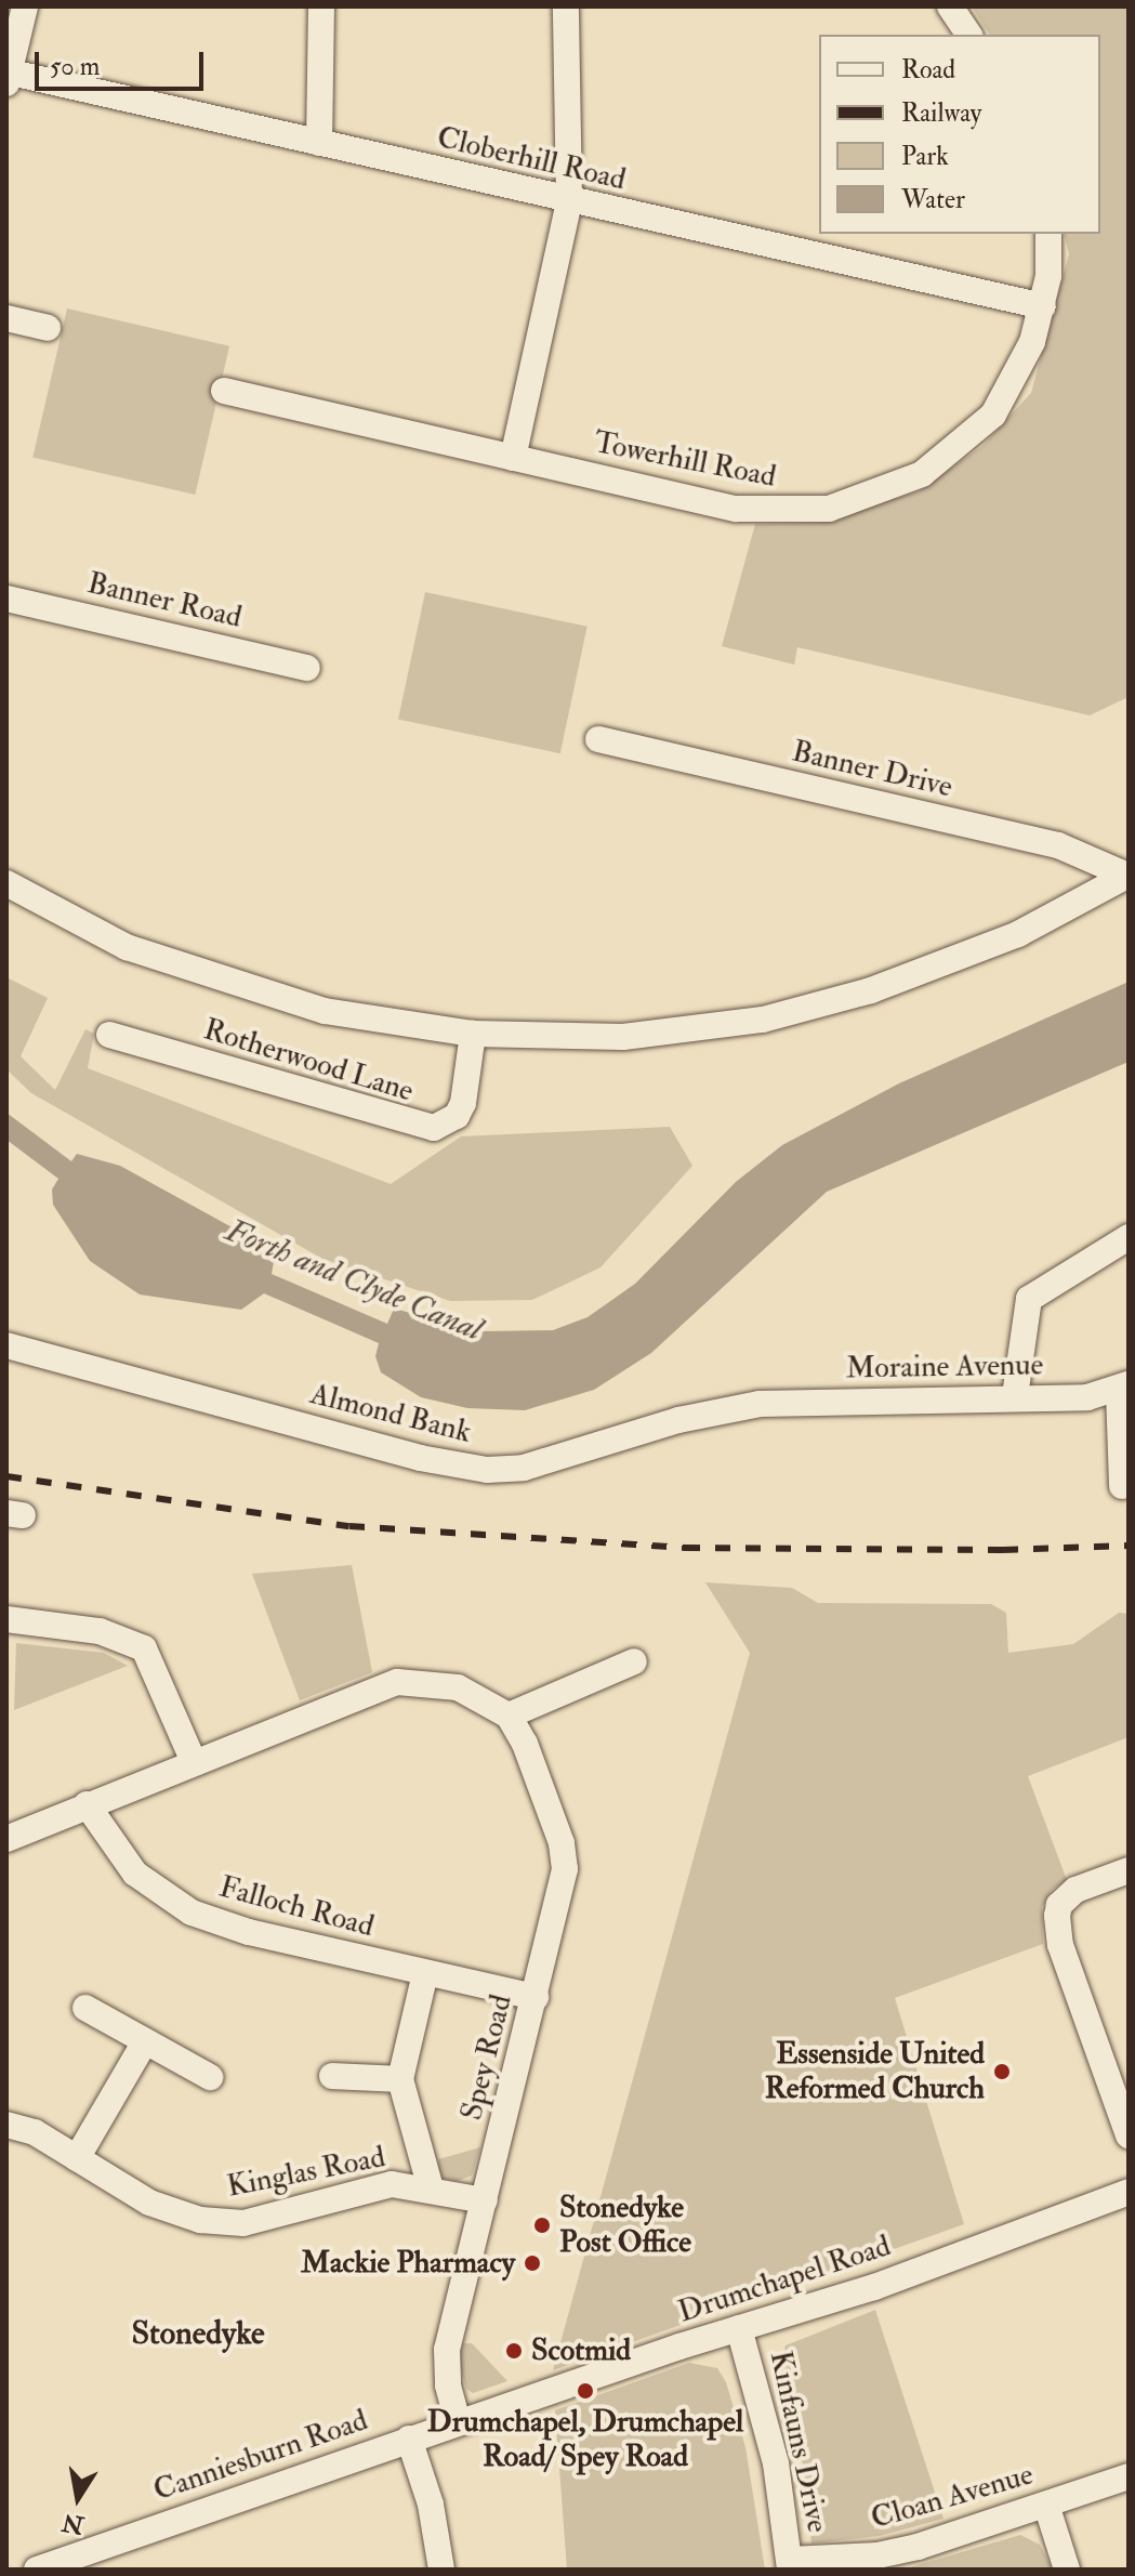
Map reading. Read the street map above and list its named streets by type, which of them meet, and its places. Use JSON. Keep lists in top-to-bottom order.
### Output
{
  "streets": {
    "street": [
      "Cloberhill Road",
      "Towerhill Road",
      "Banner Road",
      "Banner Drive",
      "Rotherwood Lane",
      "Moraine Avenue",
      "Almond Bank",
      "Falloch Road",
      "Spey Road",
      "Kinglas Road",
      "Drumchapel Road",
      "Kinfauns Drive",
      "Canniesburn Road",
      "Cloan Avenue"
    ]
  },
  "crossings": [
    ["Cloberhill Road", "Towerhill Road"],
    ["Moraine Avenue", "Almond Bank"],
    ["Falloch Road", "Spey Road"],
    ["Spey Road", "Kinglas Road"],
    ["Spey Road", "Drumchapel Road"],
    ["Spey Road", "Canniesburn Road"],
    ["Drumchapel Road", "Kinfauns Drive"],
    ["Drumchapel Road", "Canniesburn Road"],
    ["Kinfauns Drive", "Cloan Avenue"]
  ],
  "districts": ["Stonedyke"],
  "water": ["Forth and Clyde Canal"],
  "places": [
    "Essenside United Reformed Church",
    "Stonedyke Post Office",
    "Mackie Pharmacy",
    "Scotmid",
    "Drumchapel, Drumchapel Road/ Spey Road"
  ],
  "legend": [
    "Road",
    "Railway",
    "Park",
    "Water"
  ],
  "scale_bar": "50 m",
  "north": "bottom"
}
